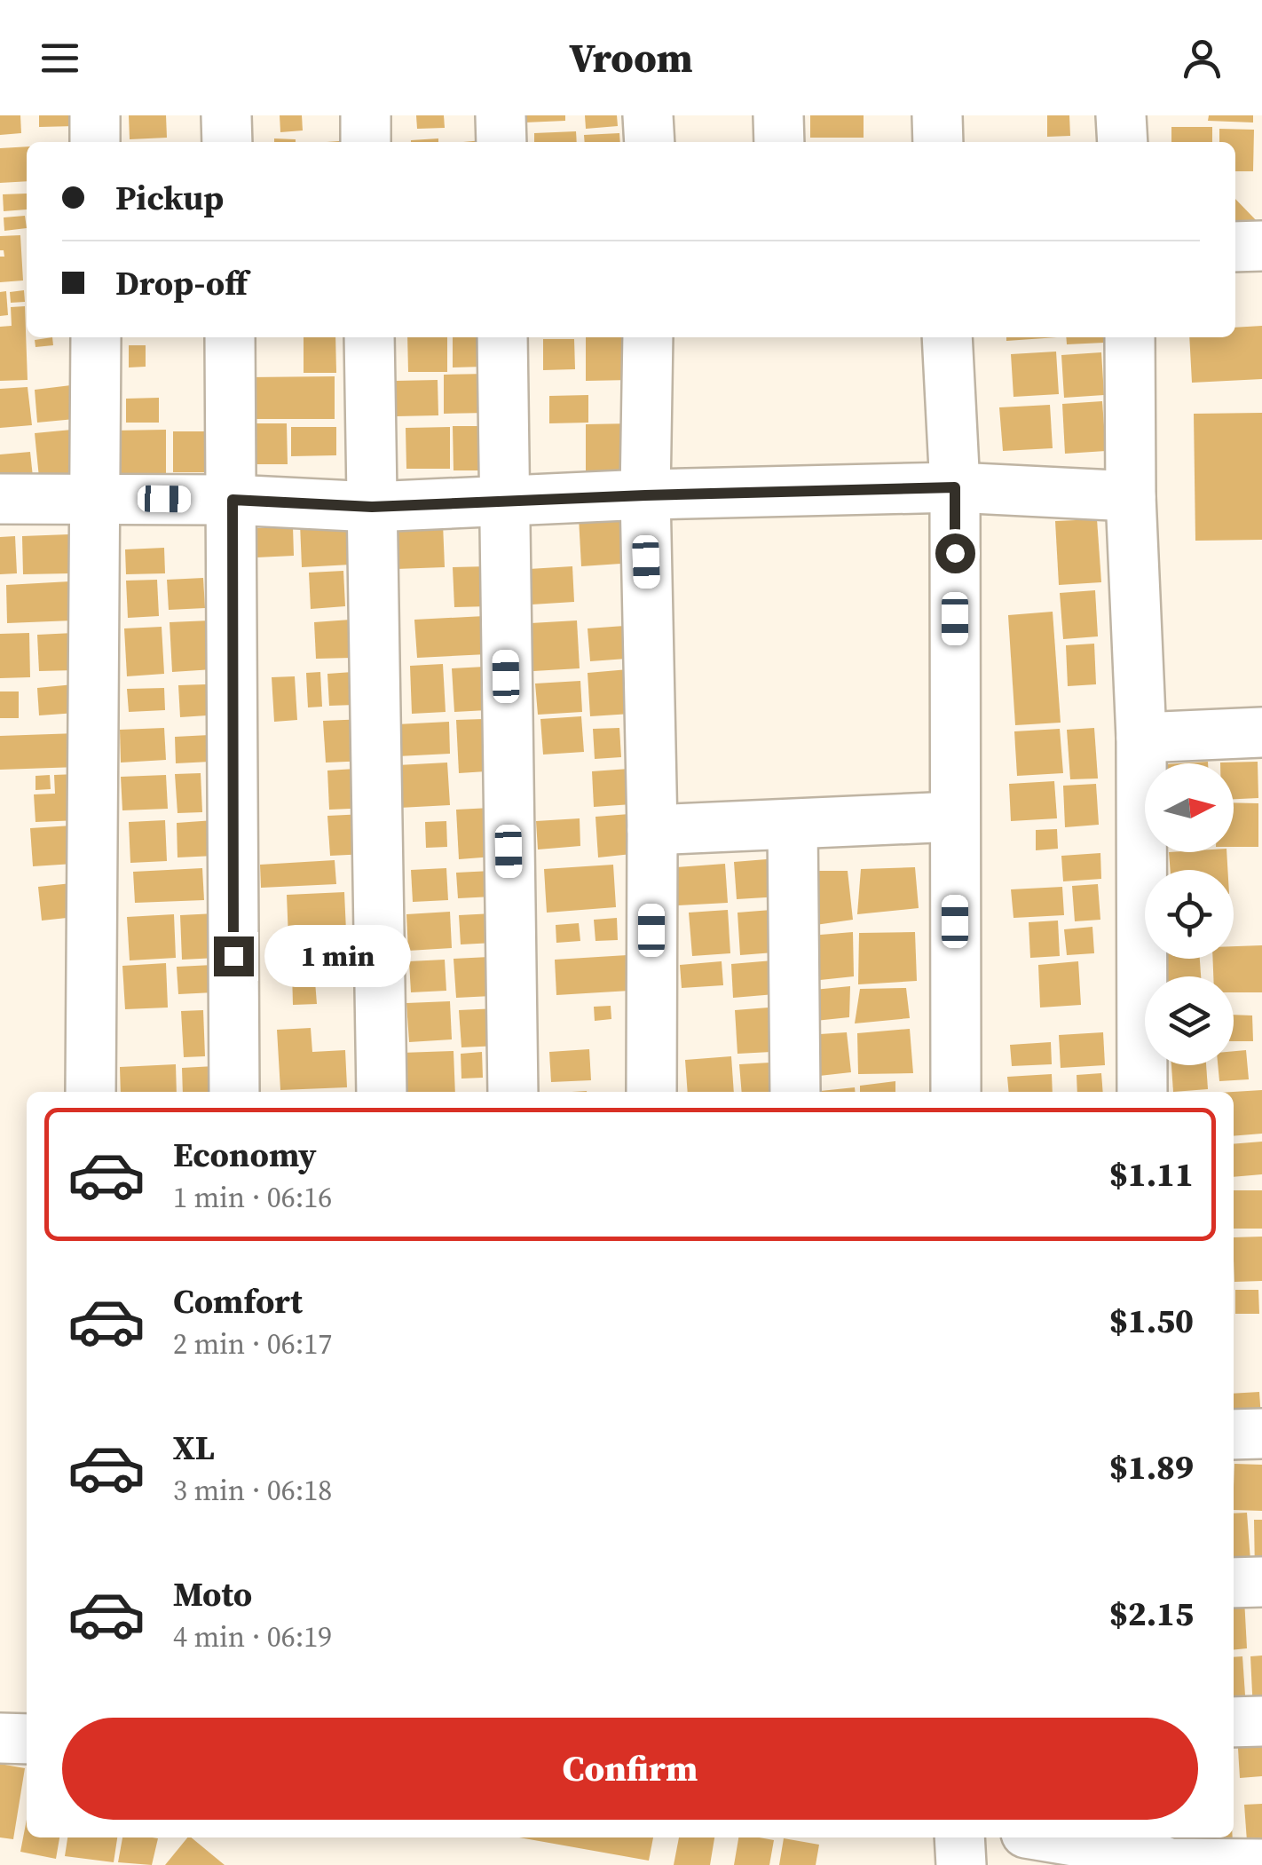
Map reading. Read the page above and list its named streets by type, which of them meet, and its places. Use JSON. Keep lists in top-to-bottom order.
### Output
{
  "north": "right",
  "page": {
    "header": "Vroom",
    "banner": ["Pickup", "Drop-off"],
    "bubble": "1 min",
    "list": [
      {
        "name": "Economy",
        "note": "1 min · 06:16",
        "value": "$1.11"
      },
      {
        "name": "Comfort",
        "note": "2 min · 06:17",
        "value": "$1.50"
      },
      {
        "name": "XL",
        "note": "3 min · 06:18",
        "value": "$1.89"
      },
      {
        "name": "Moto",
        "note": "4 min · 06:19",
        "value": "$2.15"
      }
    ],
    "buttons": "Confirm"
  }
}
